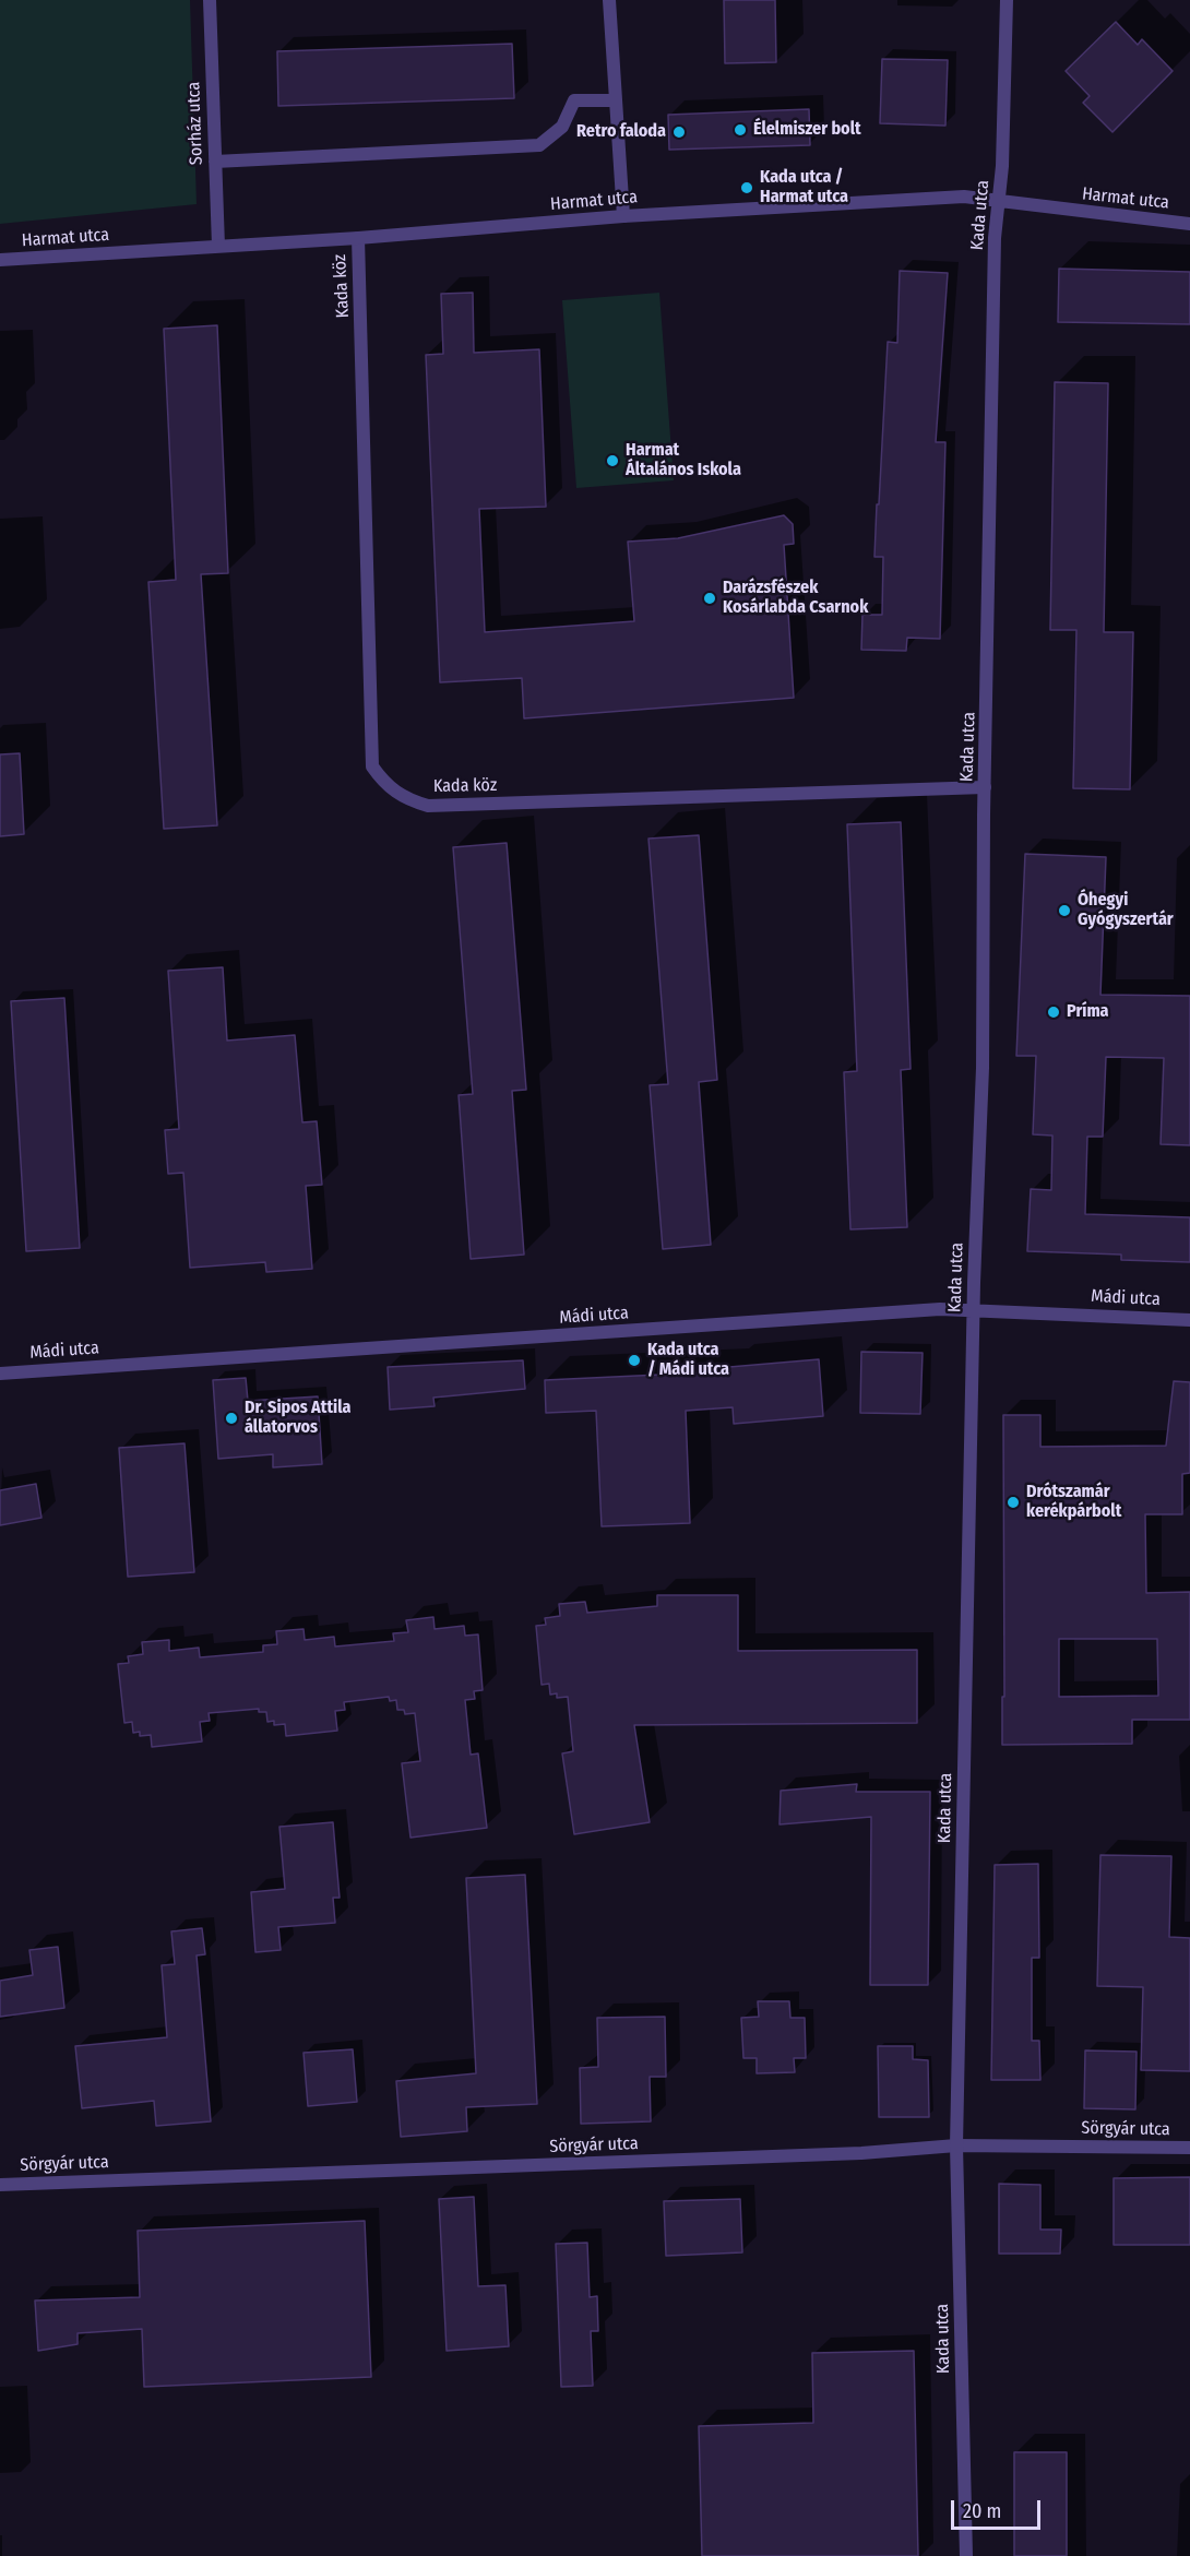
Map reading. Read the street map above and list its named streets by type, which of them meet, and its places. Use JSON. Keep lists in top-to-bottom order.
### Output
{
  "streets": {
    "street": [
      "Sorház utca",
      "Harmat utca",
      "Kada utca",
      "Kada köz",
      "Mádi utca",
      "Sörgyár utca"
    ]
  },
  "crossings": [
    ["Sorház utca", "Harmat utca"],
    ["Harmat utca", "Kada utca"],
    ["Harmat utca", "Kada köz"],
    ["Kada utca", "Kada köz"],
    ["Kada utca", "Mádi utca"],
    ["Kada utca", "Sörgyár utca"]
  ],
  "places": [
    "Élelmiszer bolt",
    "Retro faloda",
    "Kada utca / Harmat utca",
    "Harmat Általános Iskola",
    "Darázsfészek Kosárlabda Csarnok",
    "Óhegyi Gyógyszertár",
    "Príma",
    "Kada utca / Mádi utca",
    "Dr. Sipos Attila állatorvos",
    "Drótszamár kerékpárbolt"
  ],
  "scale_bar": "20 m"
}
